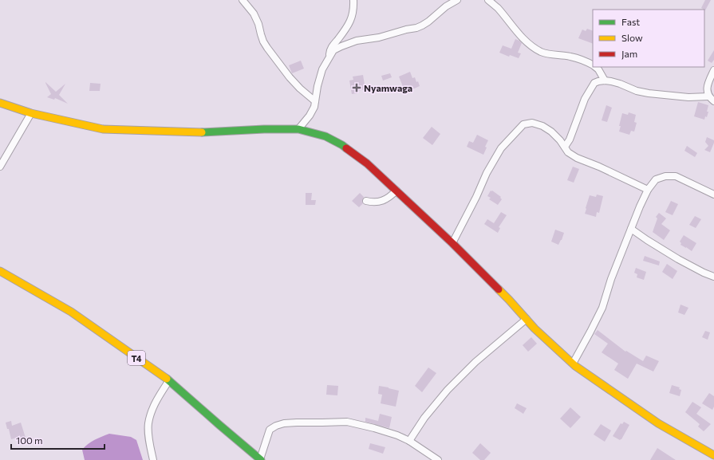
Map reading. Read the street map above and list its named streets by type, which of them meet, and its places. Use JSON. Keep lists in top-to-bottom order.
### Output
{
  "streets": {
    "main road": ["T4"]
  },
  "places": {
    "health": ["Nyamwaga"]
  },
  "legend": ["Fast", "Slow", "Jam"],
  "scale_bar": "100 m"
}
